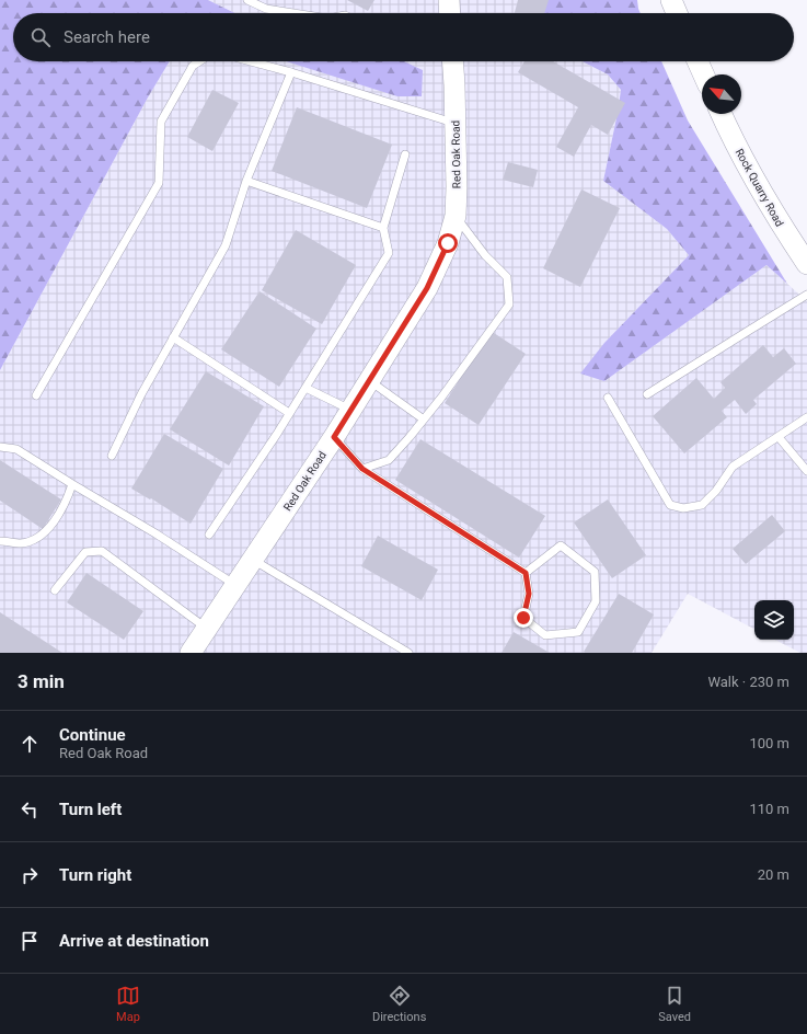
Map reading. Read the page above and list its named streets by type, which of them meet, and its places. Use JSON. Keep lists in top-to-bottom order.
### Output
{
  "streets": {
    "street": ["Red Oak Road", "Rock Quarry Road"]
  },
  "north": "top left",
  "page": {
    "search": "Search here",
    "heading": ["3 min", "Walk · 230 m"],
    "list": [
      ["Continue", "Red Oak Road", "100 m"],
      ["Turn left", "110 m"],
      ["Turn right", "20 m"],
      "Arrive at destination"
    ],
    "nav": ["Map", "Directions", "Saved"]
  }
}
